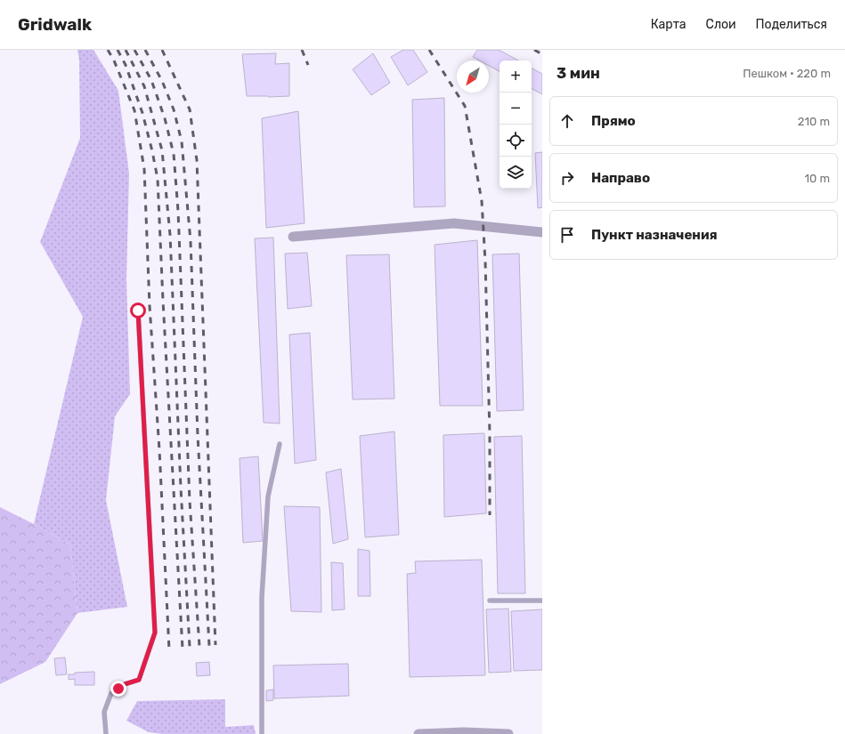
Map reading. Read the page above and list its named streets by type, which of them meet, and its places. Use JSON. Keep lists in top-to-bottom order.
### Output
{
  "north": "bottom left",
  "page": {
    "header": "Gridwalk",
    "nav": ["Карта", "Слои", "Поделиться"],
    "heading": ["3 мин", "Пешком · 220 m"],
    "map_buttons": ["+", "−"],
    "list": [
      ["Прямо", "210 m"],
      ["Направо", "10 m"],
      "Пункт назначения"
    ]
  }
}
